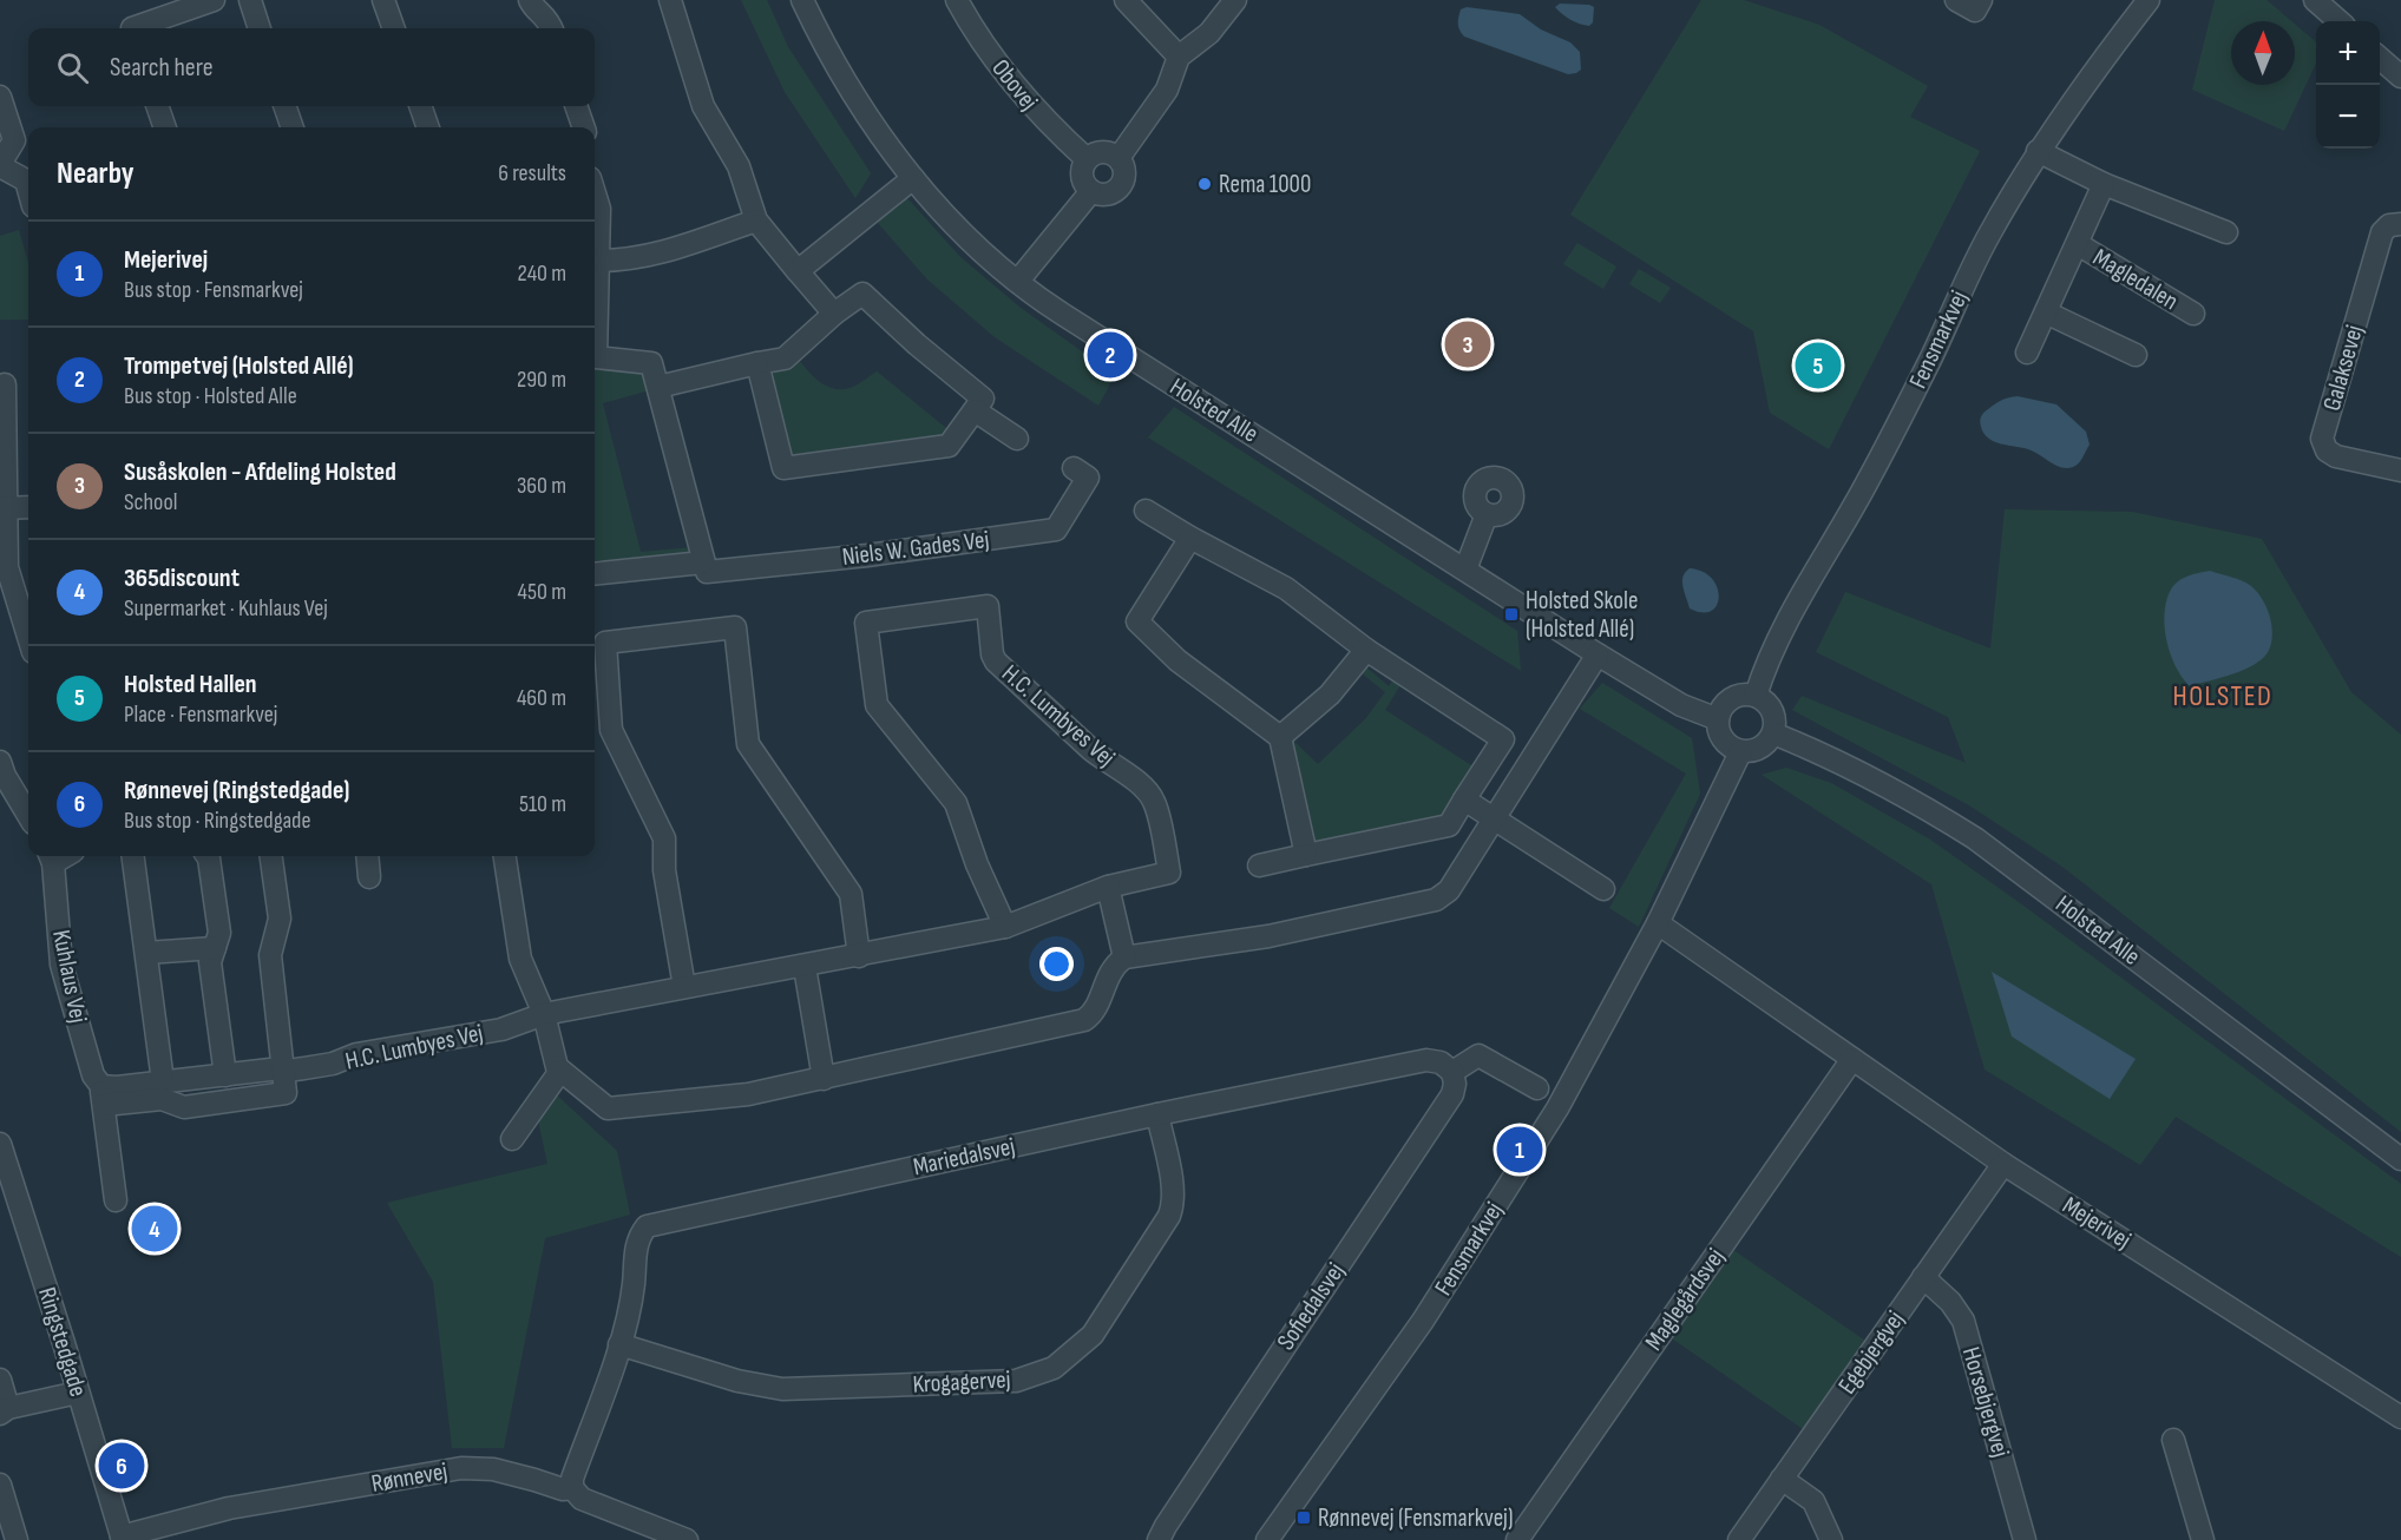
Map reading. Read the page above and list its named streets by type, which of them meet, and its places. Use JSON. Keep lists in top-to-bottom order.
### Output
{
  "streets": {
    "street": [
      "Obovej",
      "Magledalen",
      "Fensmarkvej",
      "Galaksevej",
      "Holsted Alle",
      "Niels W. Gades Vej",
      "H.C. Lumbyes Vej",
      "Kuhlaus Vej",
      "Mariedalsvej",
      "Mejerivej",
      "Maglegårdsvej",
      "Sofiedalsvej",
      "Ringstedgade",
      "Egebjergvej",
      "Krogagervej",
      "Horsebjergvej",
      "Rønnevej"
    ]
  },
  "crossings": [
    ["Fensmarkvej", "Holsted Alle"],
    ["Fensmarkvej", "Mejerivej"],
    ["Mariedalsvej", "Sofiedalsvej"],
    ["Mariedalsvej", "Krogagervej"],
    ["Mariedalsvej", "Rønnevej"],
    ["Mejerivej", "Maglegårdsvej"],
    ["Mejerivej", "Egebjergvej"],
    ["Ringstedgade", "Rønnevej"],
    ["Egebjergvej", "Horsebjergvej"]
  ],
  "districts": ["HOLSTED"],
  "places": {
    "other": ["Rema 1000"],
    "transit": ["Holsted Skole (Holsted Allé)", "Rønnevej (Fensmarkvej)"]
  },
  "north": "top",
  "page": {
    "map_buttons": ["+", "−"],
    "search": "Search here",
    "heading": ["Nearby", "6 results"],
    "list": [
      {
        "mark": "1",
        "name": "Mejerivej",
        "note": "Bus stop · Fensmarkvej",
        "value": "240 m"
      },
      {
        "mark": "2",
        "name": "Trompetvej (Holsted Allé)",
        "note": "Bus stop · Holsted Alle",
        "value": "290 m"
      },
      {
        "mark": "3",
        "name": "Susåskolen - Afdeling Holsted",
        "note": "School",
        "value": "360 m"
      },
      {
        "mark": "4",
        "name": "365discount",
        "note": "Supermarket · Kuhlaus Vej",
        "value": "450 m"
      },
      {
        "mark": "5",
        "name": "Holsted Hallen",
        "note": "Place · Fensmarkvej",
        "value": "460 m"
      },
      {
        "mark": "6",
        "name": "Rønnevej (Ringstedgade)",
        "note": "Bus stop · Ringstedgade",
        "value": "510 m"
      }
    ],
    "pins": [
      "3",
      "2",
      "5",
      "1",
      "4",
      "6"
    ]
  }
}
